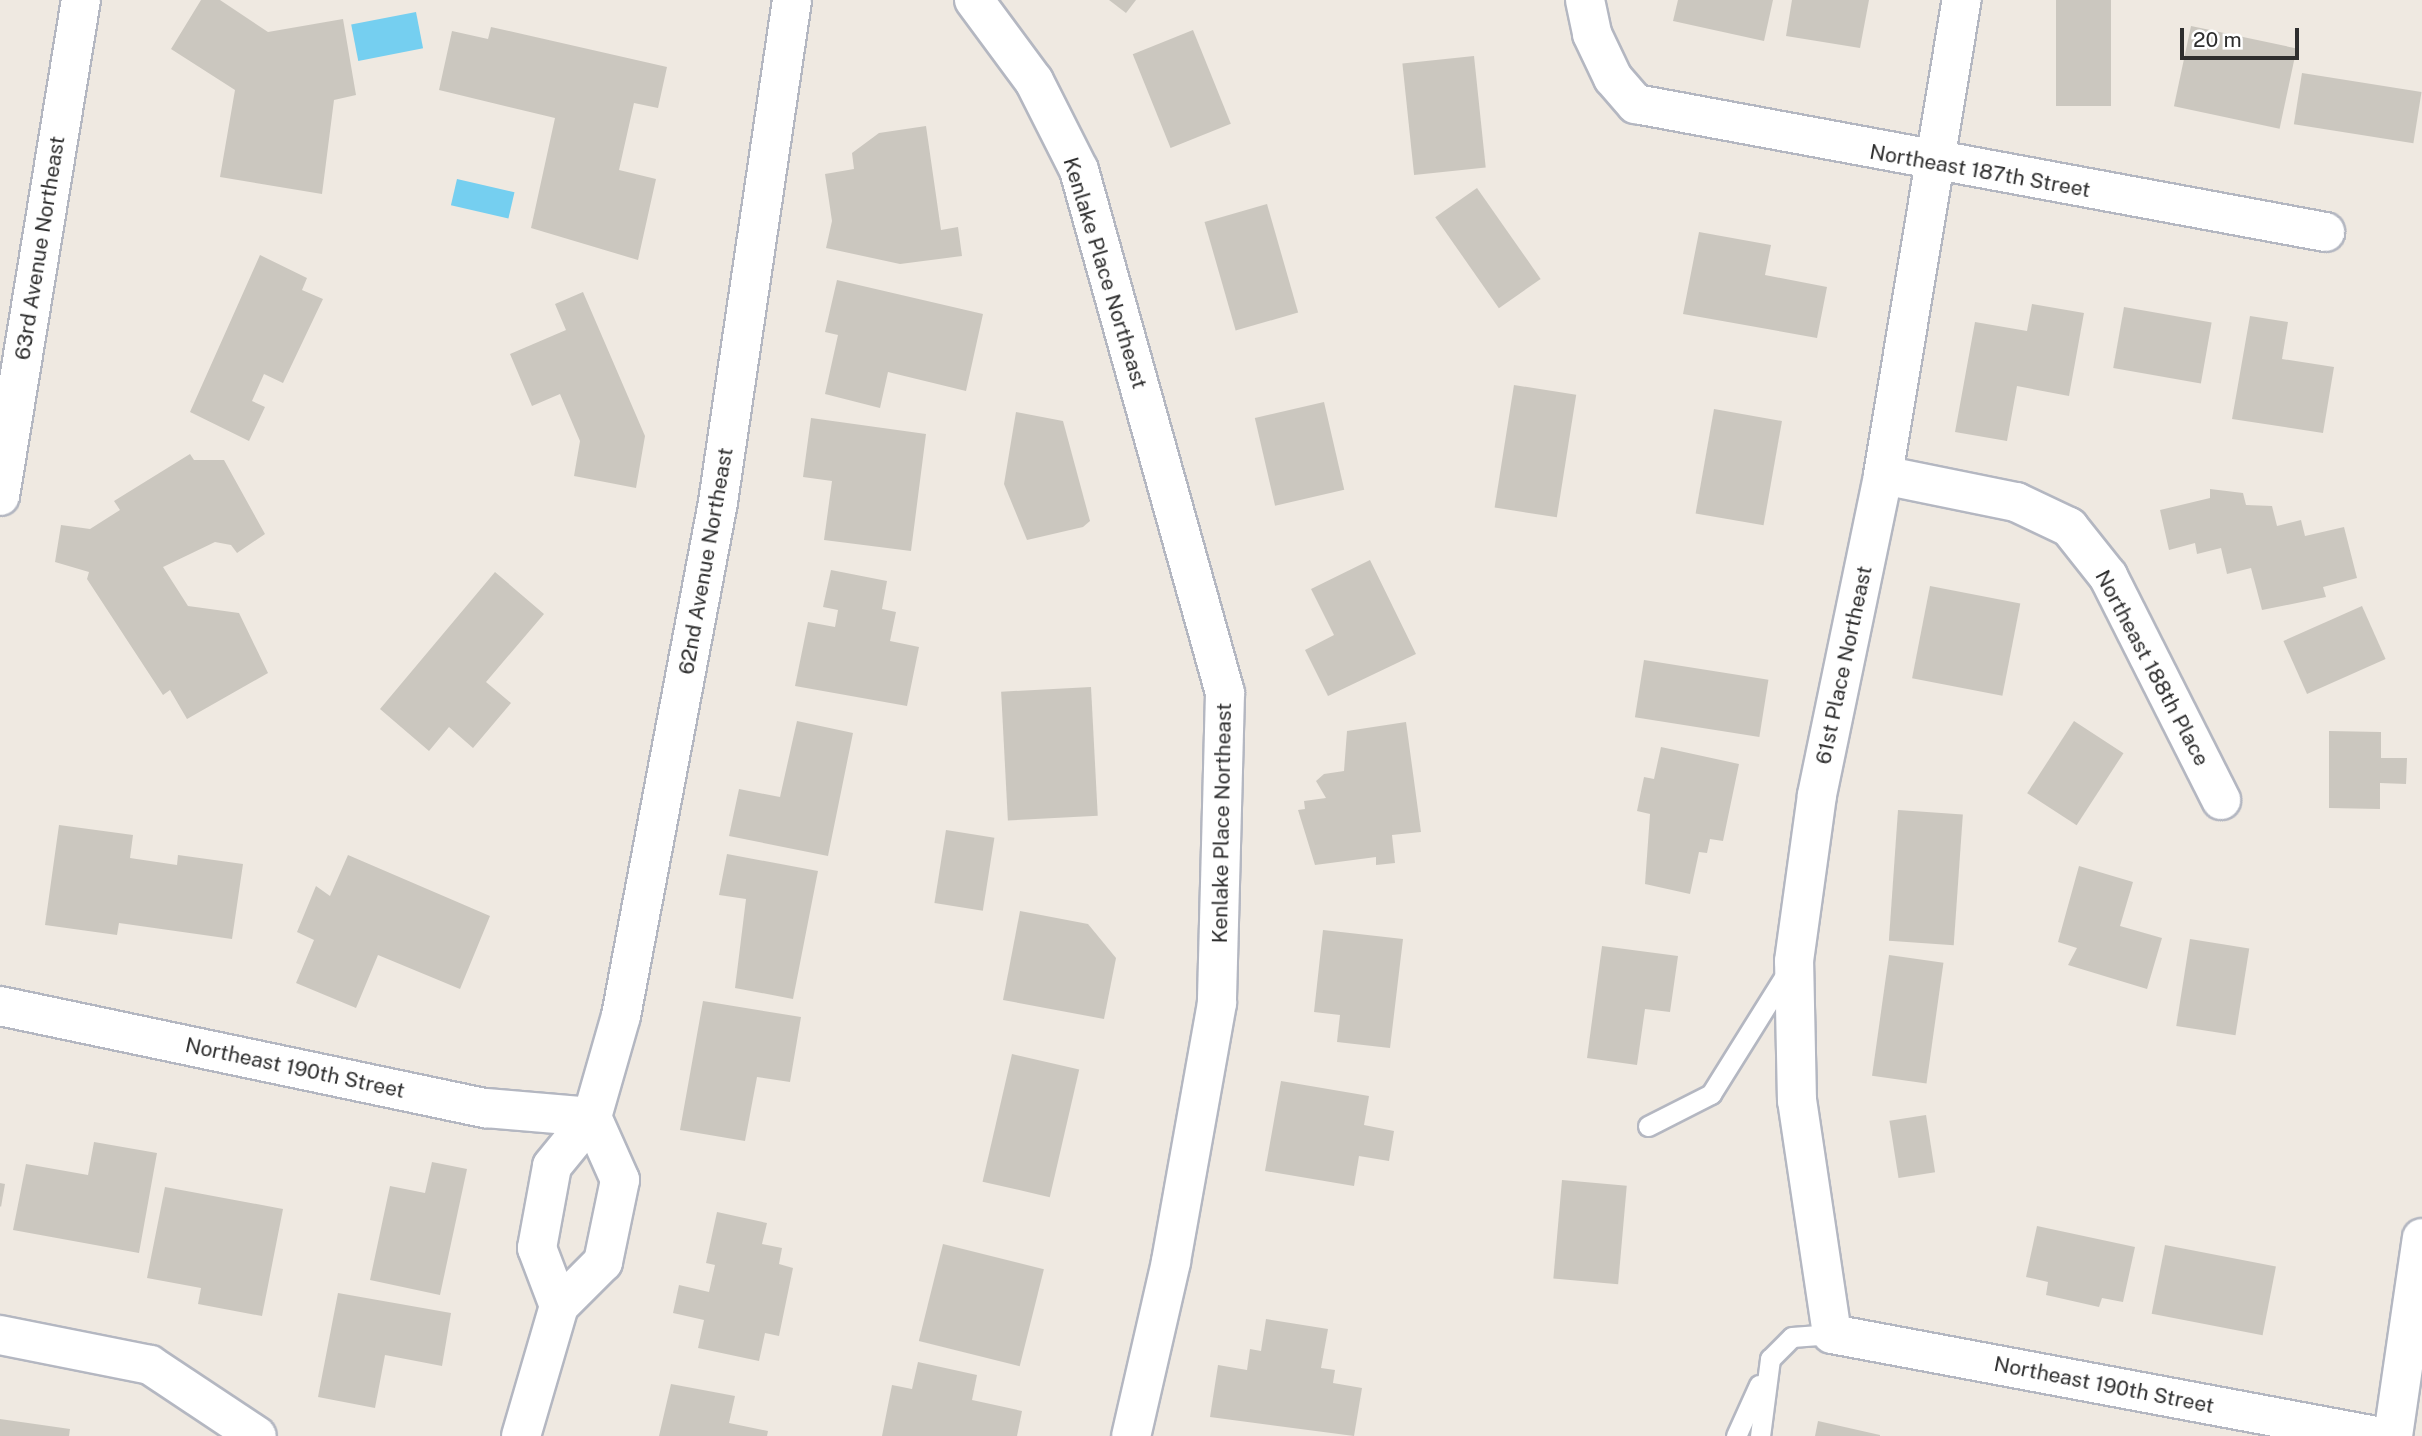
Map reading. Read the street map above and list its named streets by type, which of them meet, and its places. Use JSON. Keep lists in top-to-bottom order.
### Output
{
  "streets": {
    "street": [
      "Northeast 187th Street",
      "63rd Avenue Northeast",
      "Kenlake Place Northeast",
      "62nd Avenue Northeast",
      "61st Place Northeast",
      "Northeast 188th Place",
      "Northeast 190th Street"
    ]
  },
  "crossings": [
    ["Northeast 187th Street", "61st Place Northeast"],
    ["62nd Avenue Northeast", "Northeast 190th Street"],
    ["61st Place Northeast", "Northeast 188th Place"],
    ["61st Place Northeast", "Northeast 190th Street"]
  ],
  "scale_bar": "20 m"
}
